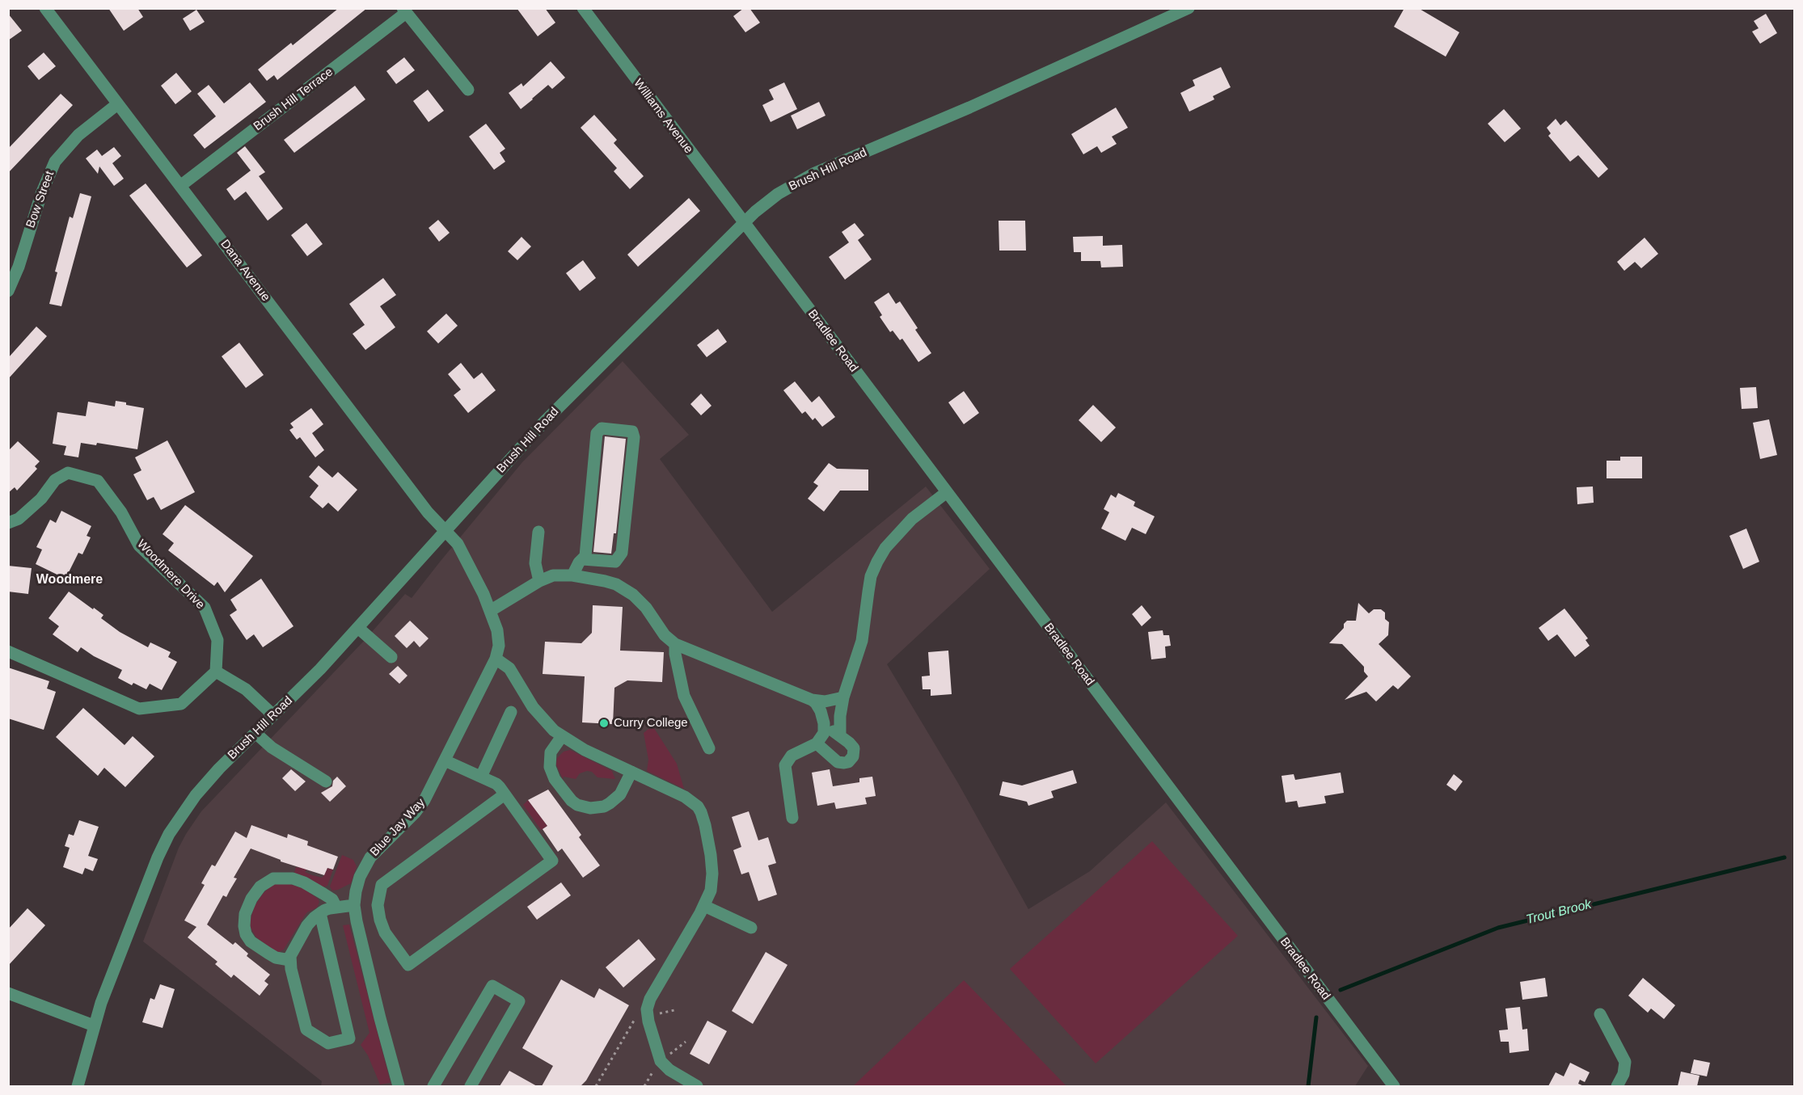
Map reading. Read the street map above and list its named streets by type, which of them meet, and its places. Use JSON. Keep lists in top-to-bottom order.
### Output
{
  "streets": {
    "street": [
      "Brush Hill Terrace",
      "Williams Avenue",
      "Brush Hill Road",
      "Bow Street",
      "Dana Avenue",
      "Bradlee Road",
      "Woodmere Drive",
      "Blue Jay Way"
    ]
  },
  "crossings": [
    ["Brush Hill Terrace", "Dana Avenue"],
    ["Williams Avenue", "Brush Hill Road"],
    ["Williams Avenue", "Bradlee Road"],
    ["Brush Hill Road", "Dana Avenue"],
    ["Brush Hill Road", "Bradlee Road"],
    ["Brush Hill Road", "Blue Jay Way"],
    ["Bow Street", "Dana Avenue"],
    ["Dana Avenue", "Blue Jay Way"]
  ],
  "districts": ["Woodmere"],
  "water": ["Trout Brook"],
  "places": ["Curry College"]
}
